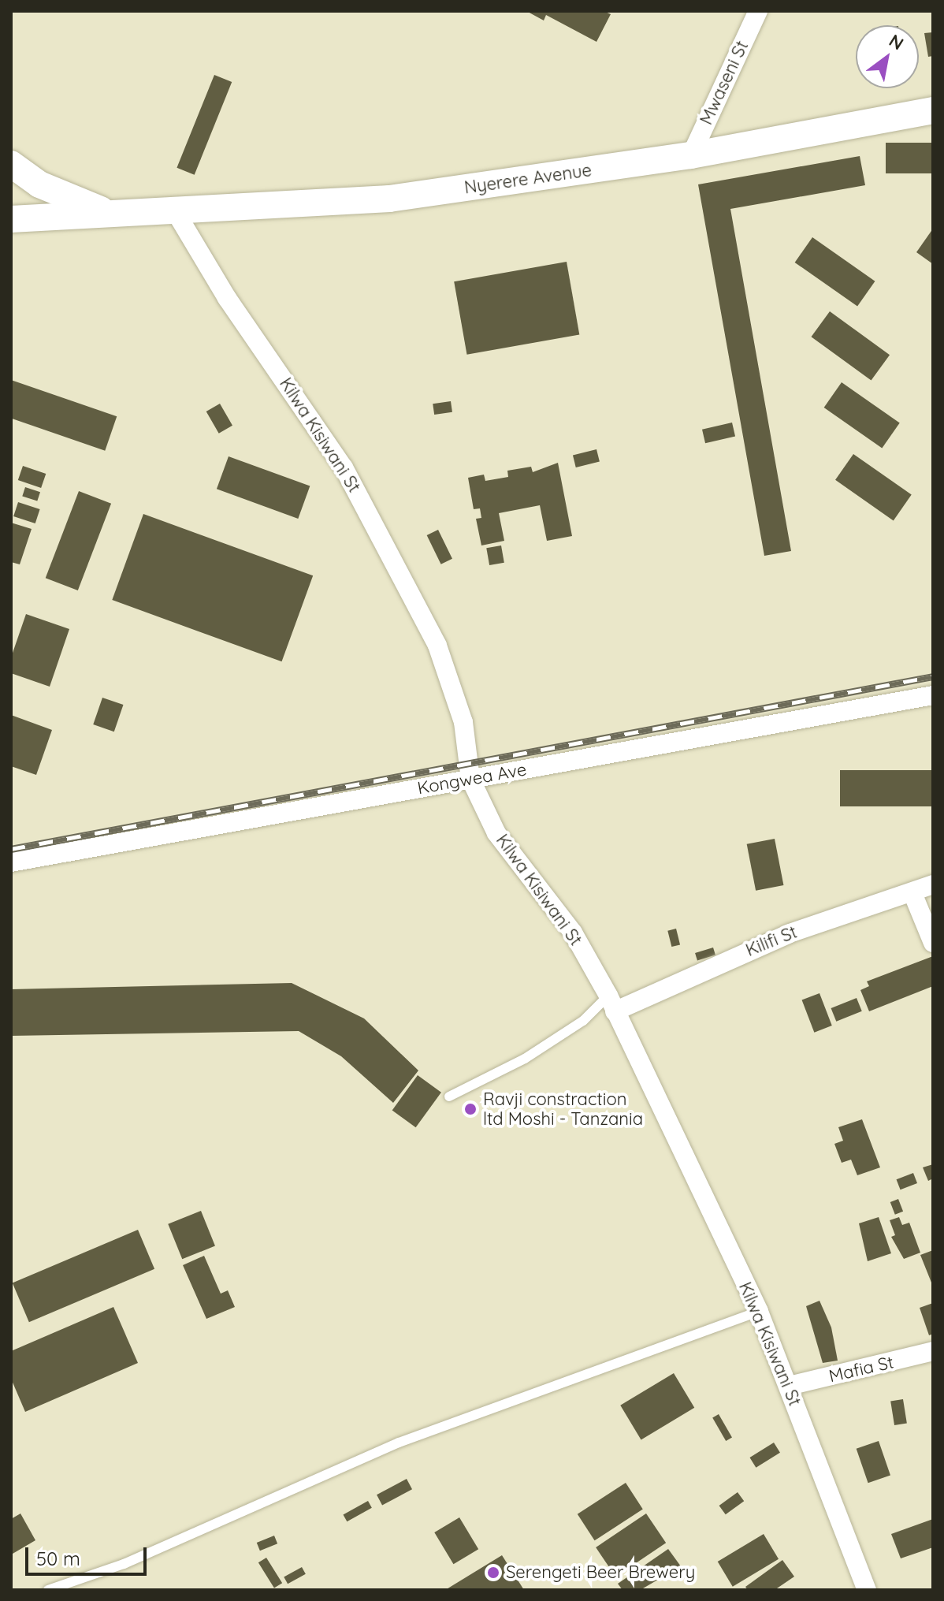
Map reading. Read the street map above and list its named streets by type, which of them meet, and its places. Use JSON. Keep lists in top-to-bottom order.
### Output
{
  "streets": {
    "street": [
      "Mwaseni St",
      "Nyerere Avenue",
      "Kilwa Kisiwani St",
      "Kongwea Ave",
      "Kilifi St",
      "Mafia St"
    ]
  },
  "crossings": [
    ["Mwaseni St", "Nyerere Avenue"],
    ["Nyerere Avenue", "Kilwa Kisiwani St"],
    ["Kilwa Kisiwani St", "Kongwea Ave"],
    ["Kilwa Kisiwani St", "Kilifi St"],
    ["Kilwa Kisiwani St", "Mafia St"]
  ],
  "places": ["Ravji constraction ltd Moshi - Tanzania", "Serengeti Beer Brewery"],
  "scale_bar": "50 m",
  "north": "top right"
}
